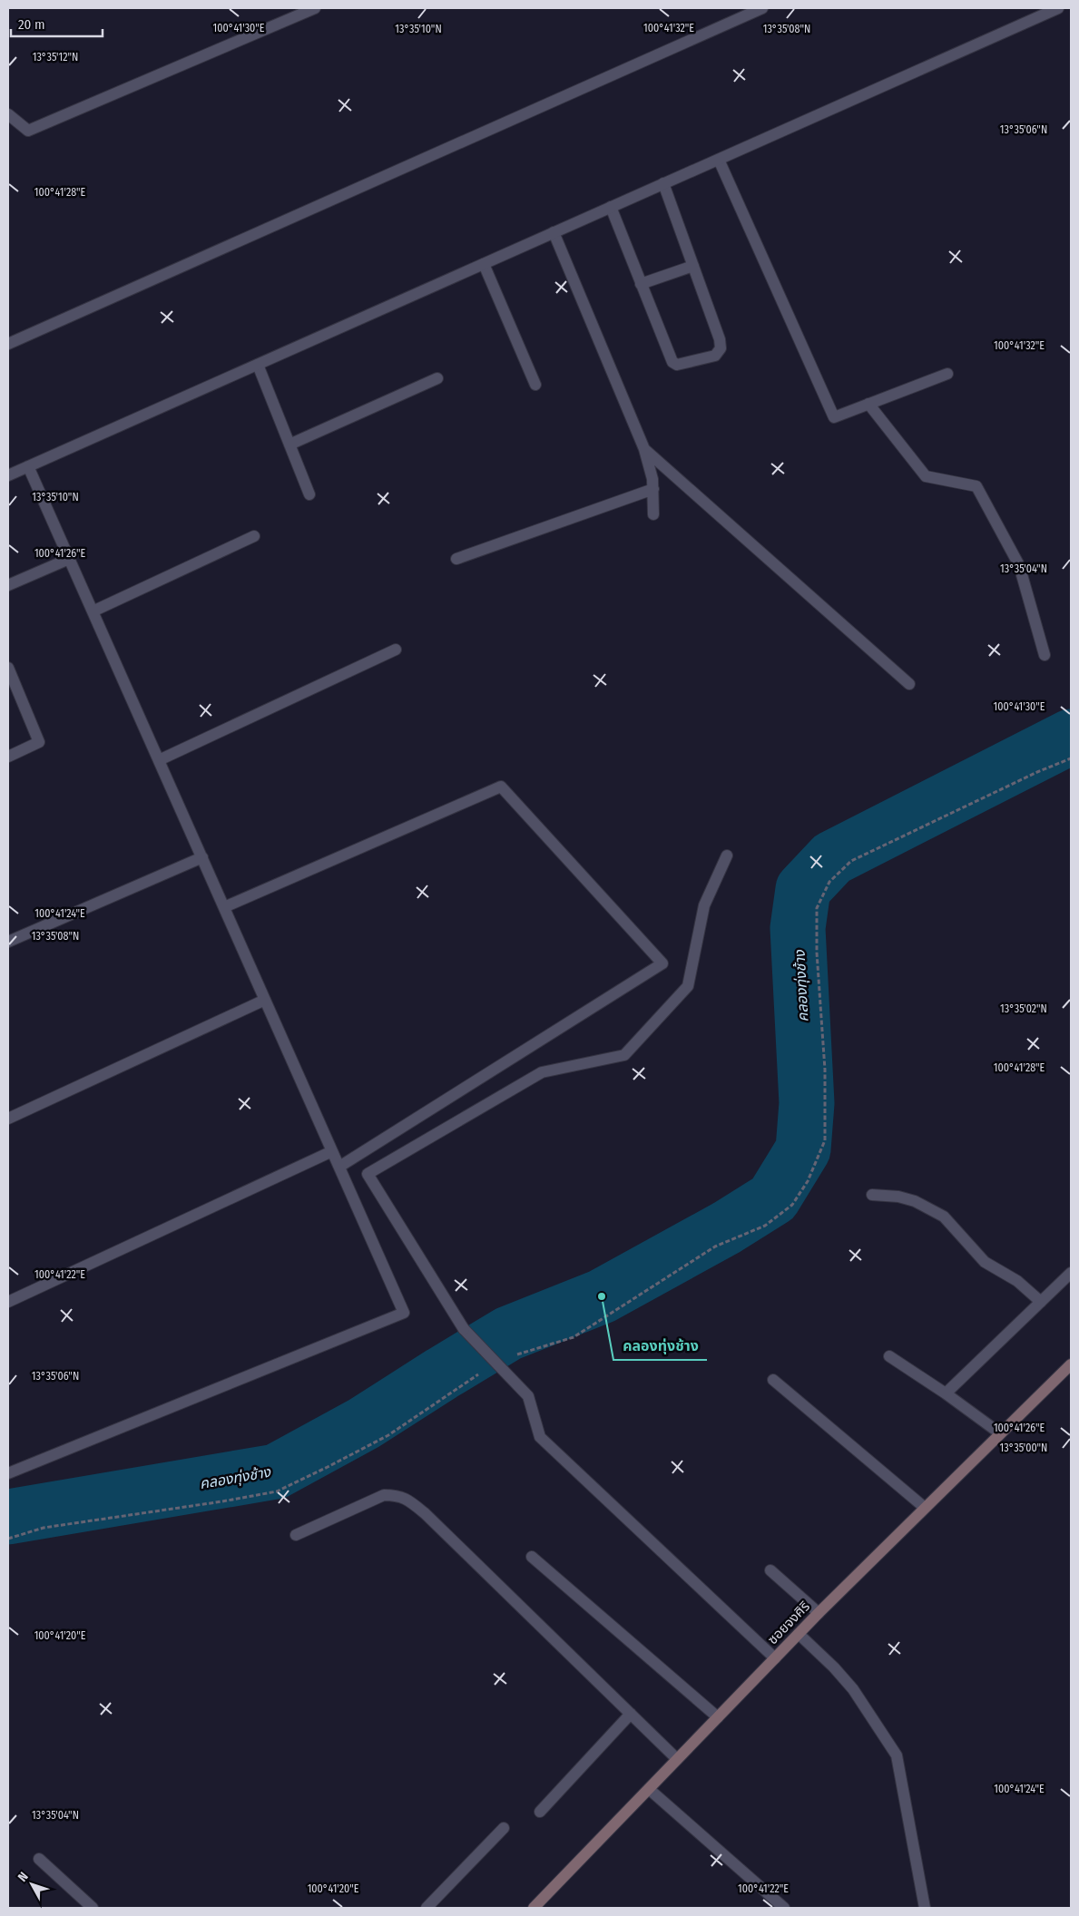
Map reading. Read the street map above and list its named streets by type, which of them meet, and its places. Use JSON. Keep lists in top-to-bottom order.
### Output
{
  "streets": {
    "street": ["ซอยจงศิริ"]
  },
  "water": ["คลองทุ่งช้าง"],
  "places": ["คลองทุ่งช้าง"],
  "scale_bar": "20 m",
  "north": "top left",
  "coordinates": [
    "100°41'30\"E",
    "100°41'32\"E",
    "13°35'10\"N",
    "13°35'08\"N",
    "13°35'12\"N",
    "13°35'06\"N",
    "100°41'28\"E",
    "100°41'26\"E",
    "13°35'04\"N",
    "100°41'24\"E",
    "13°35'02\"N",
    "100°41'22\"E",
    "13°35'00\"N",
    "100°41'20\"E"
  ]
}
